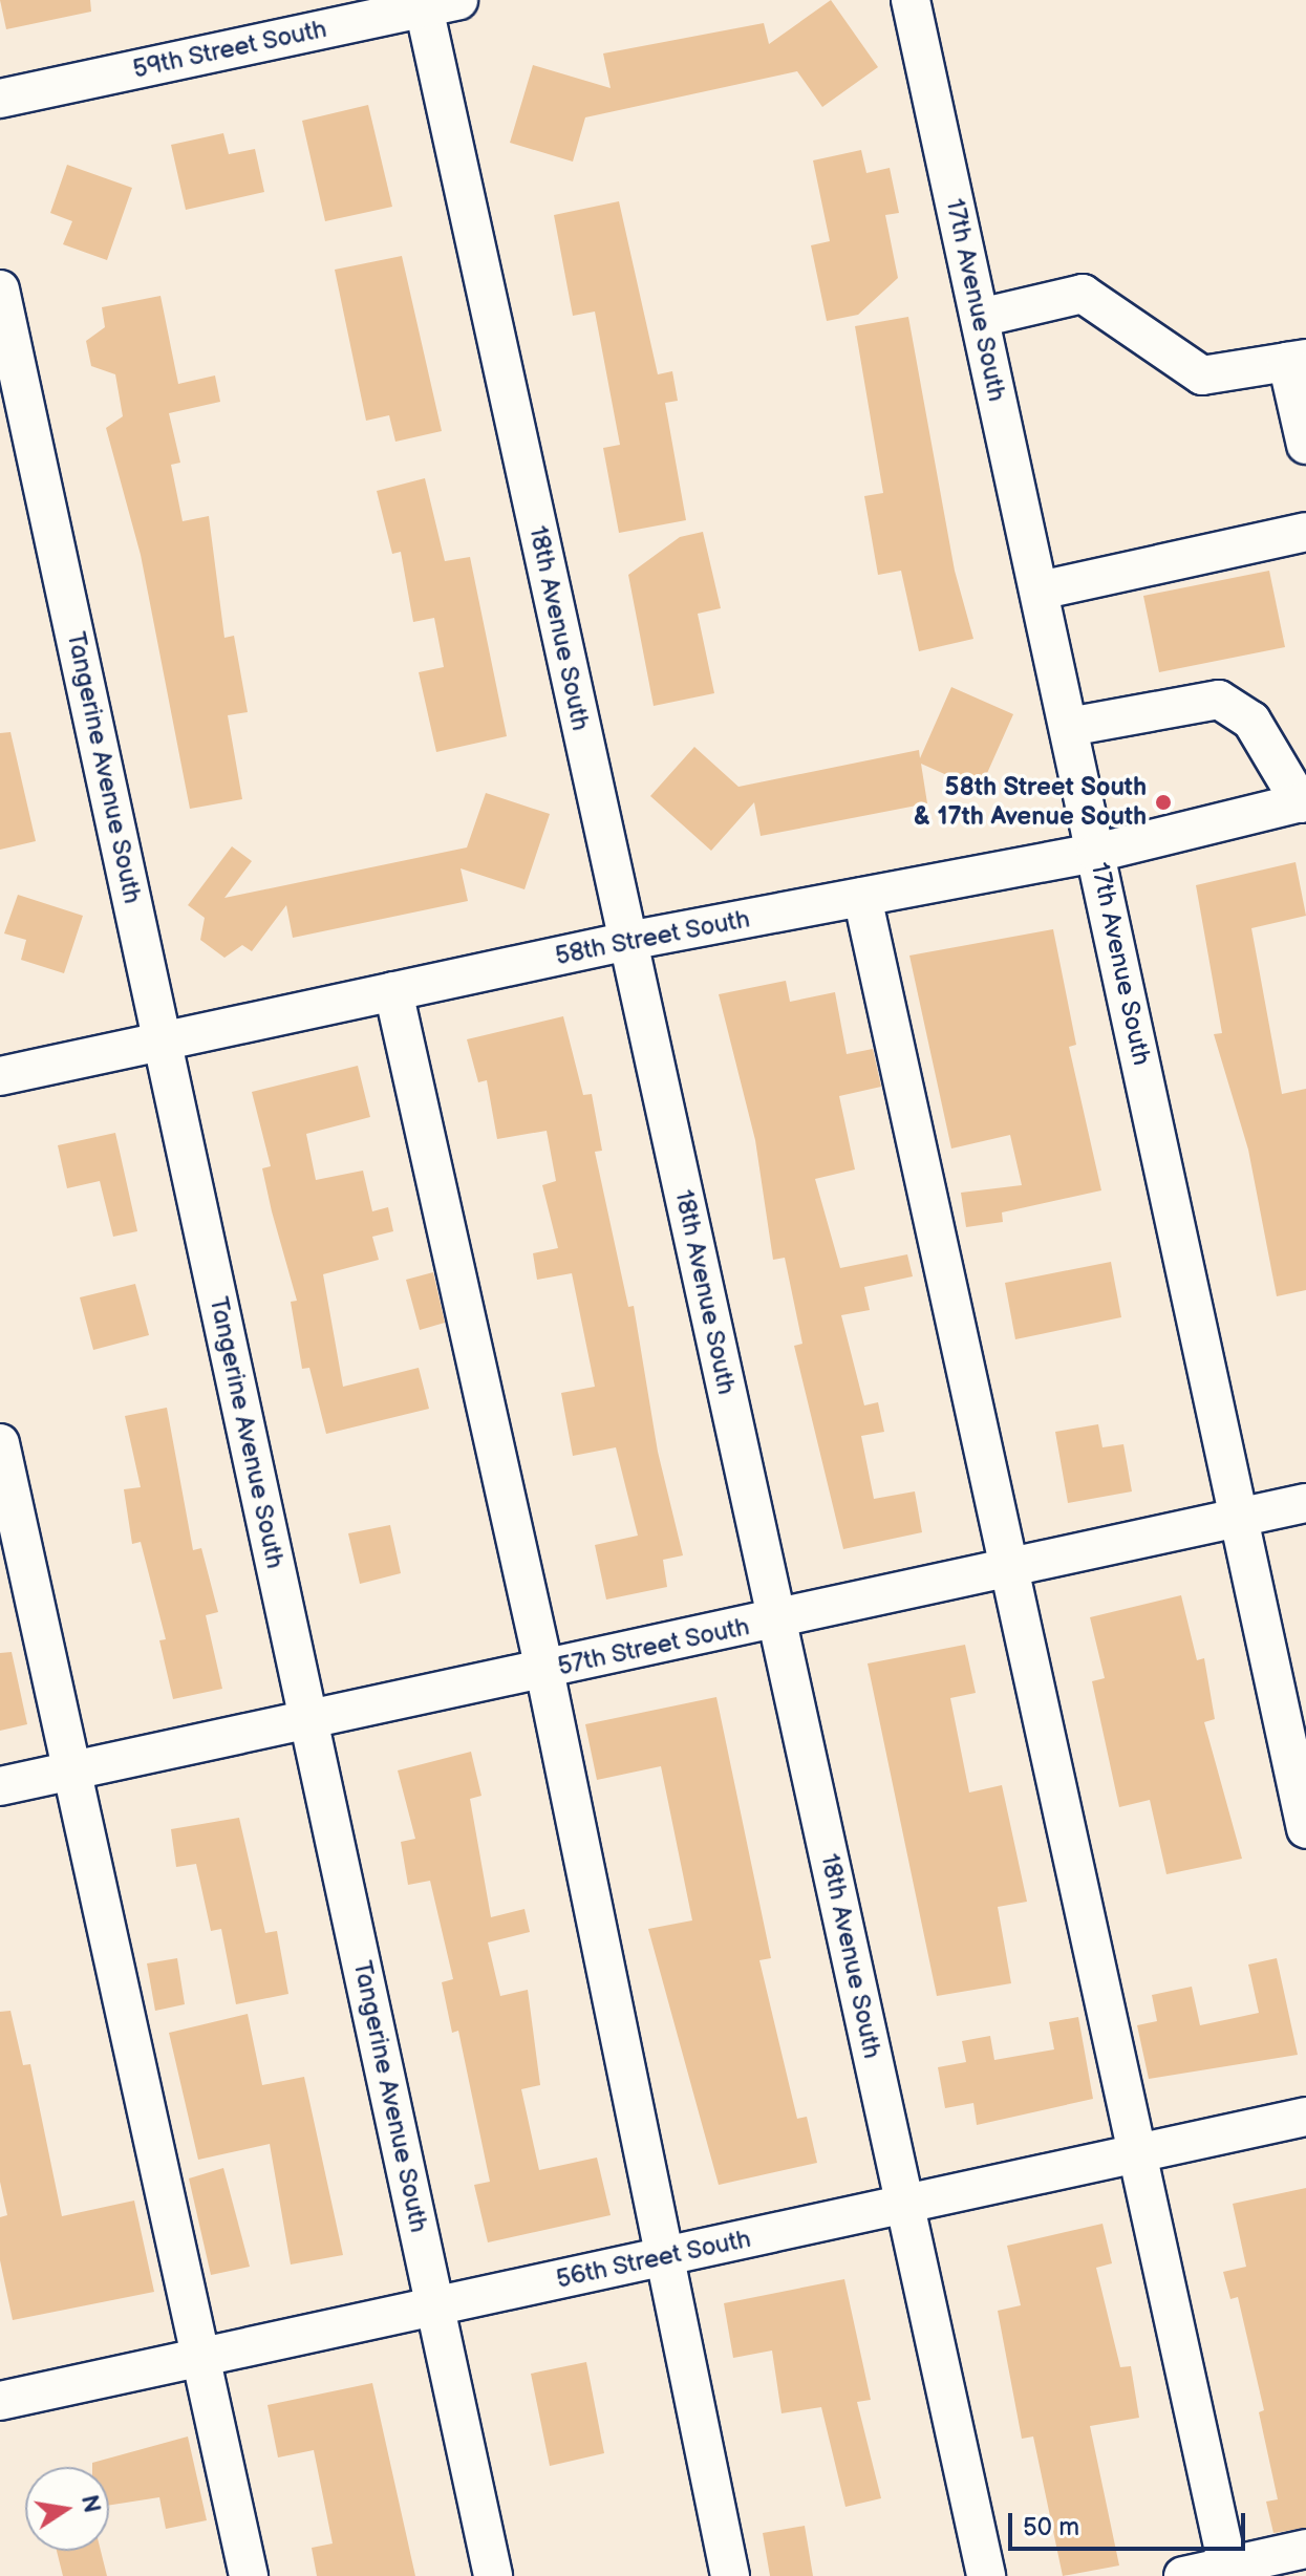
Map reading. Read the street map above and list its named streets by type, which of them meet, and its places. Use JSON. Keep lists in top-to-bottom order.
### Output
{
  "streets": {
    "street": [
      "59th Street South",
      "17th Avenue South",
      "18th Avenue South",
      "Tangerine Avenue South",
      "58th Street South",
      "57th Street South",
      "56th Street South"
    ]
  },
  "crossings": [
    ["59th Street South", "18th Avenue South"],
    ["17th Avenue South", "58th Street South"],
    ["17th Avenue South", "57th Street South"],
    ["18th Avenue South", "58th Street South"],
    ["18th Avenue South", "57th Street South"],
    ["18th Avenue South", "56th Street South"],
    ["Tangerine Avenue South", "58th Street South"],
    ["Tangerine Avenue South", "57th Street South"],
    ["Tangerine Avenue South", "56th Street South"]
  ],
  "places": ["58th Street South & 17th Avenue South"],
  "scale_bar": "50 m",
  "north": "right"
}
